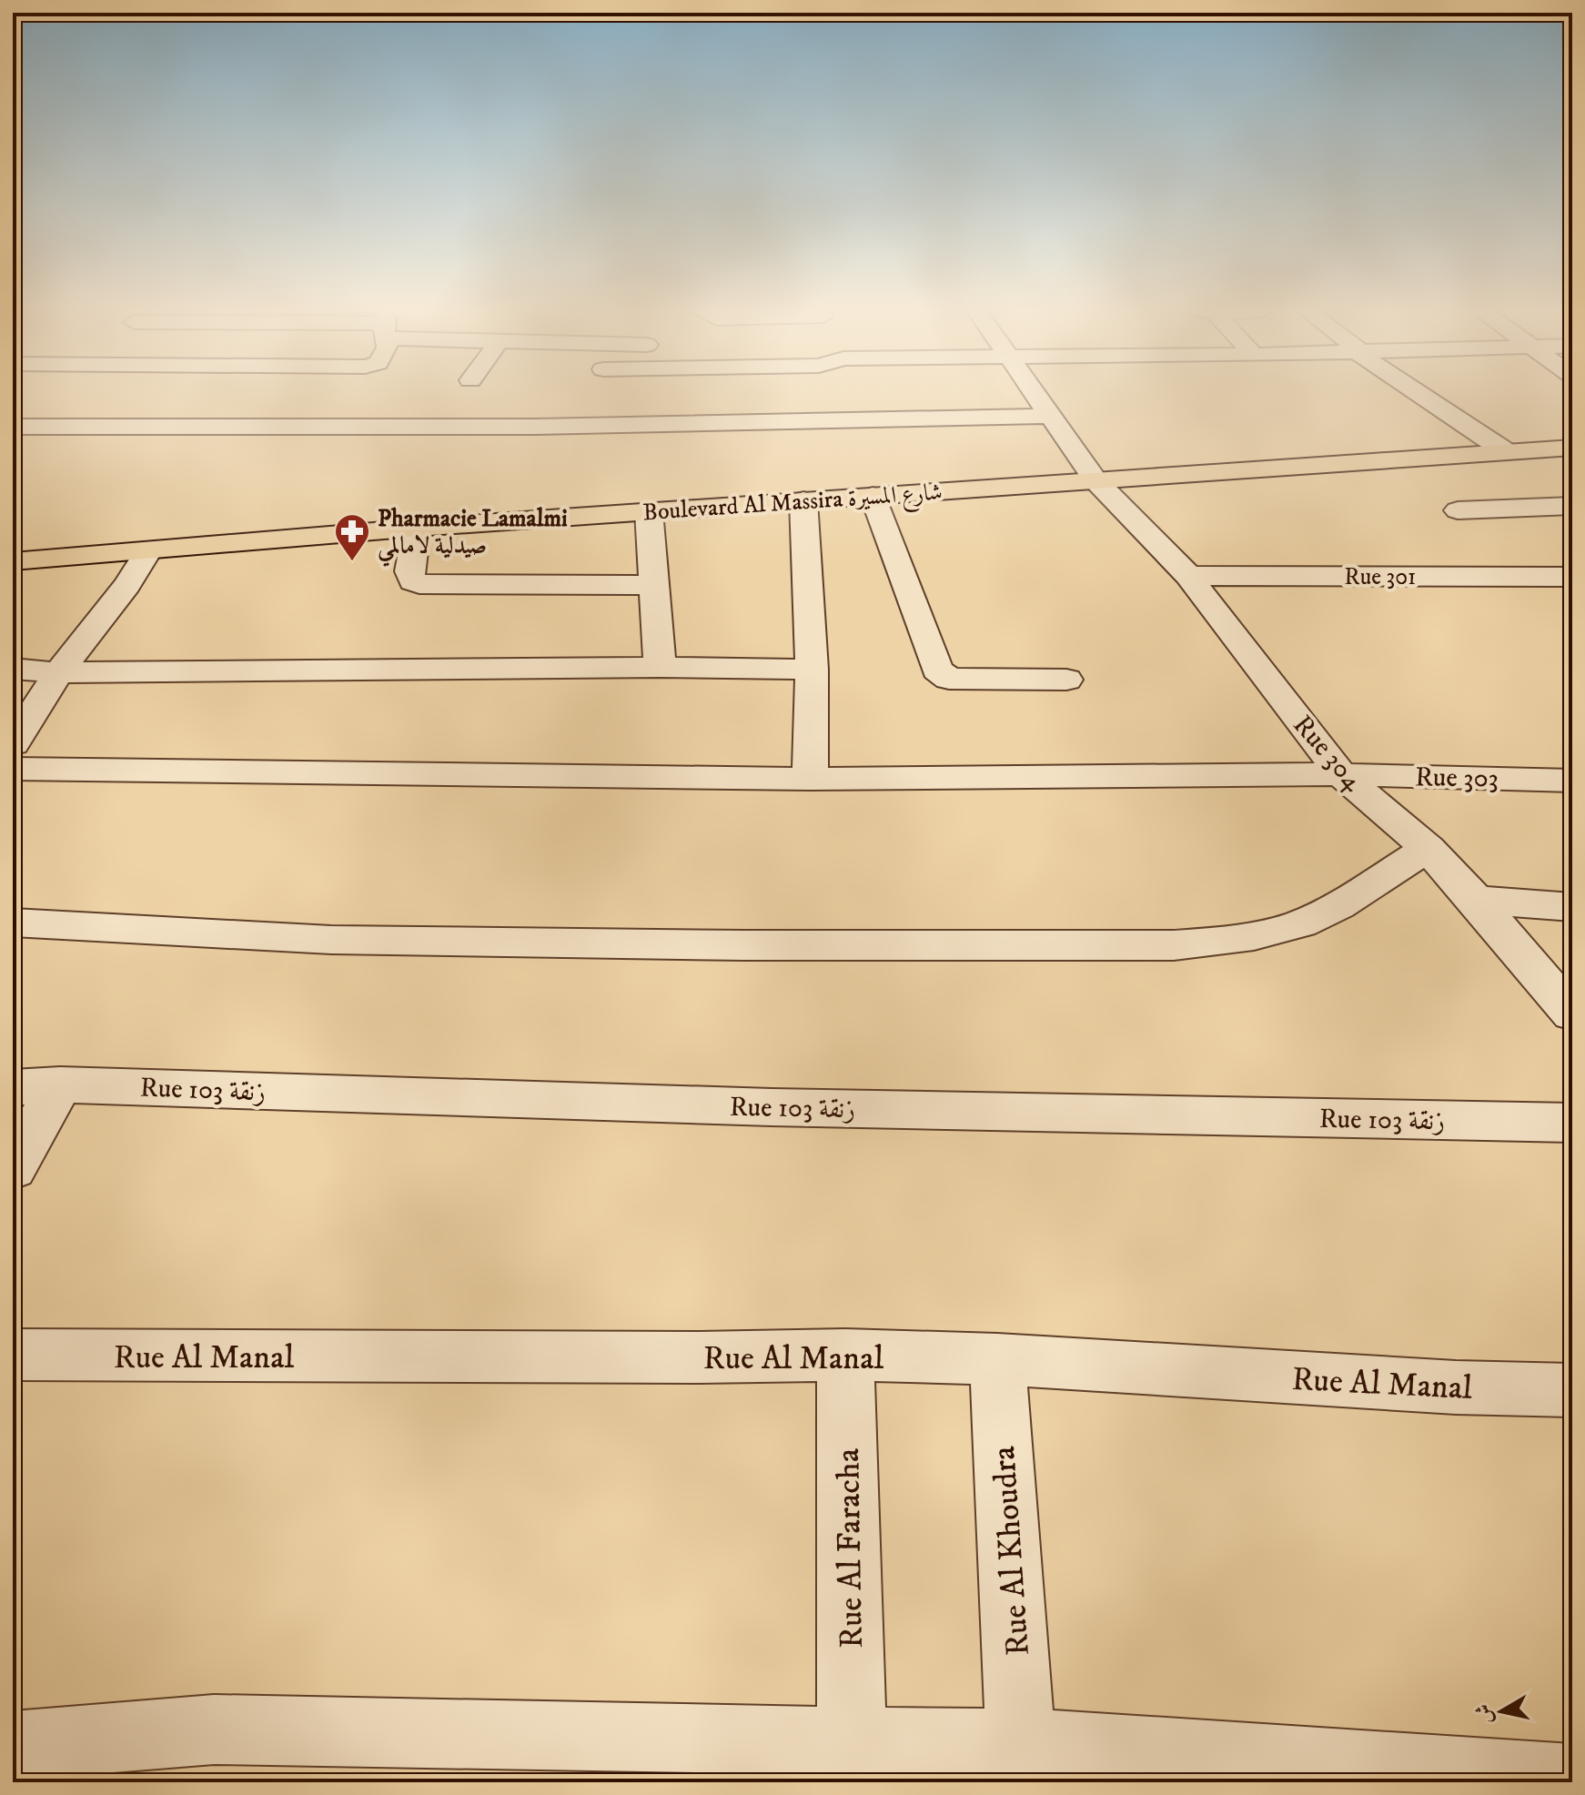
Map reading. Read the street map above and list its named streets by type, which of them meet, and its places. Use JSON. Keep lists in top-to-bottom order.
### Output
{
  "streets": {
    "main road": ["Boulevard Al Massira شارع المسيرة"],
    "street": [
      "Rue 301",
      "Rue 304",
      "Rue 303",
      "Rue 103 زنقة",
      "Rue Al Manal",
      "Rue Al Faracha",
      "Rue Al Khoudra"
    ]
  },
  "crossings": [
    ["Boulevard Al Massira شارع المسيرة", "Rue 304"],
    ["Rue 301", "Rue 304"],
    ["Rue 304", "Rue 303"],
    ["Rue Al Manal", "Rue Al Faracha"],
    ["Rue Al Manal", "Rue Al Khoudra"]
  ],
  "places": {
    "pharmacy": ["Pharmacie Lamalmi صيدلية لامالمي"]
  },
  "north": "left"
}
